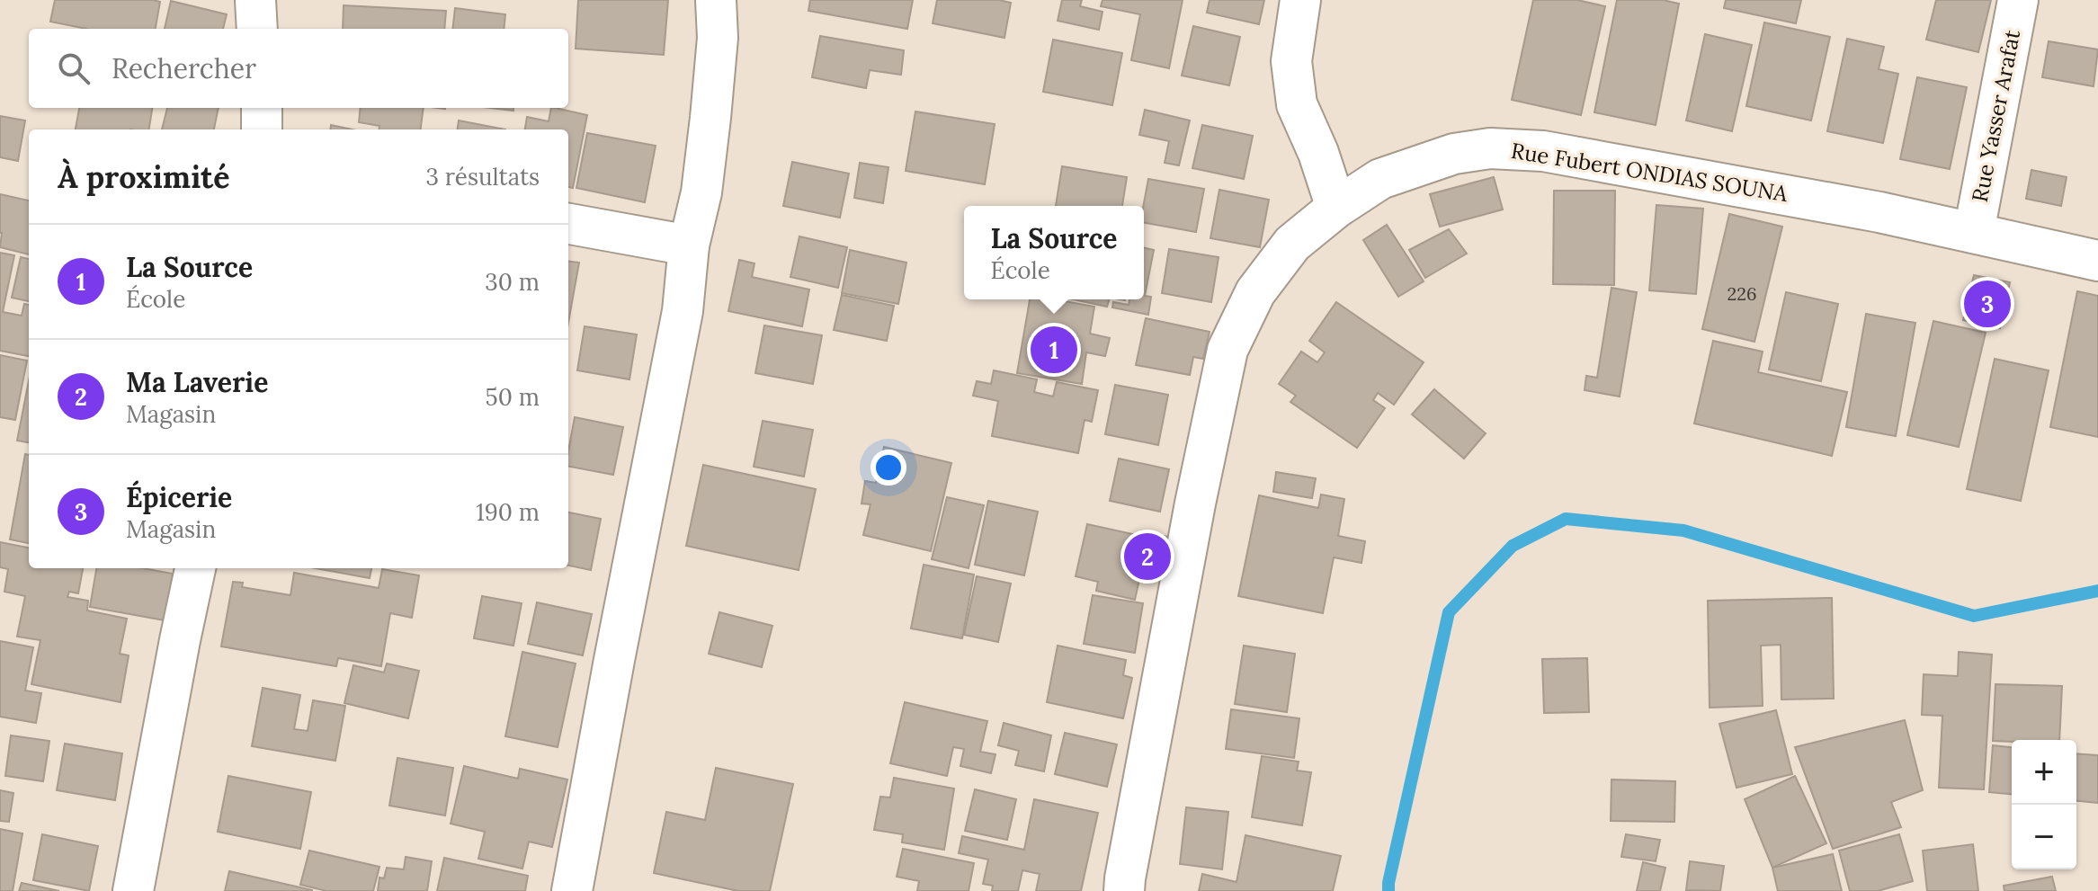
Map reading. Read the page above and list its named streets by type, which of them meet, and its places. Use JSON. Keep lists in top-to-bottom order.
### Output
{
  "streets": {
    "street": ["Rue Yasser Arafat", "Rue Fubert ONDIAS SOUNA"]
  },
  "crossings": [
    ["Rue Yasser Arafat", "Rue Fubert ONDIAS SOUNA"]
  ],
  "house_numbers": ["226"],
  "page": {
    "search": "Rechercher",
    "heading": ["À proximité", "3 résultats"],
    "popup": ["La Source", "École"],
    "list": [
      {
        "mark": "1",
        "name": "La Source",
        "note": "École",
        "value": "30 m"
      },
      {
        "mark": "2",
        "name": "Ma Laverie",
        "note": "Magasin",
        "value": "50 m"
      },
      {
        "mark": "3",
        "name": "Épicerie",
        "note": "Magasin",
        "value": "190 m"
      }
    ],
    "pins": ["3", "1", "2"],
    "map_buttons": ["+", "−"]
  }
}
